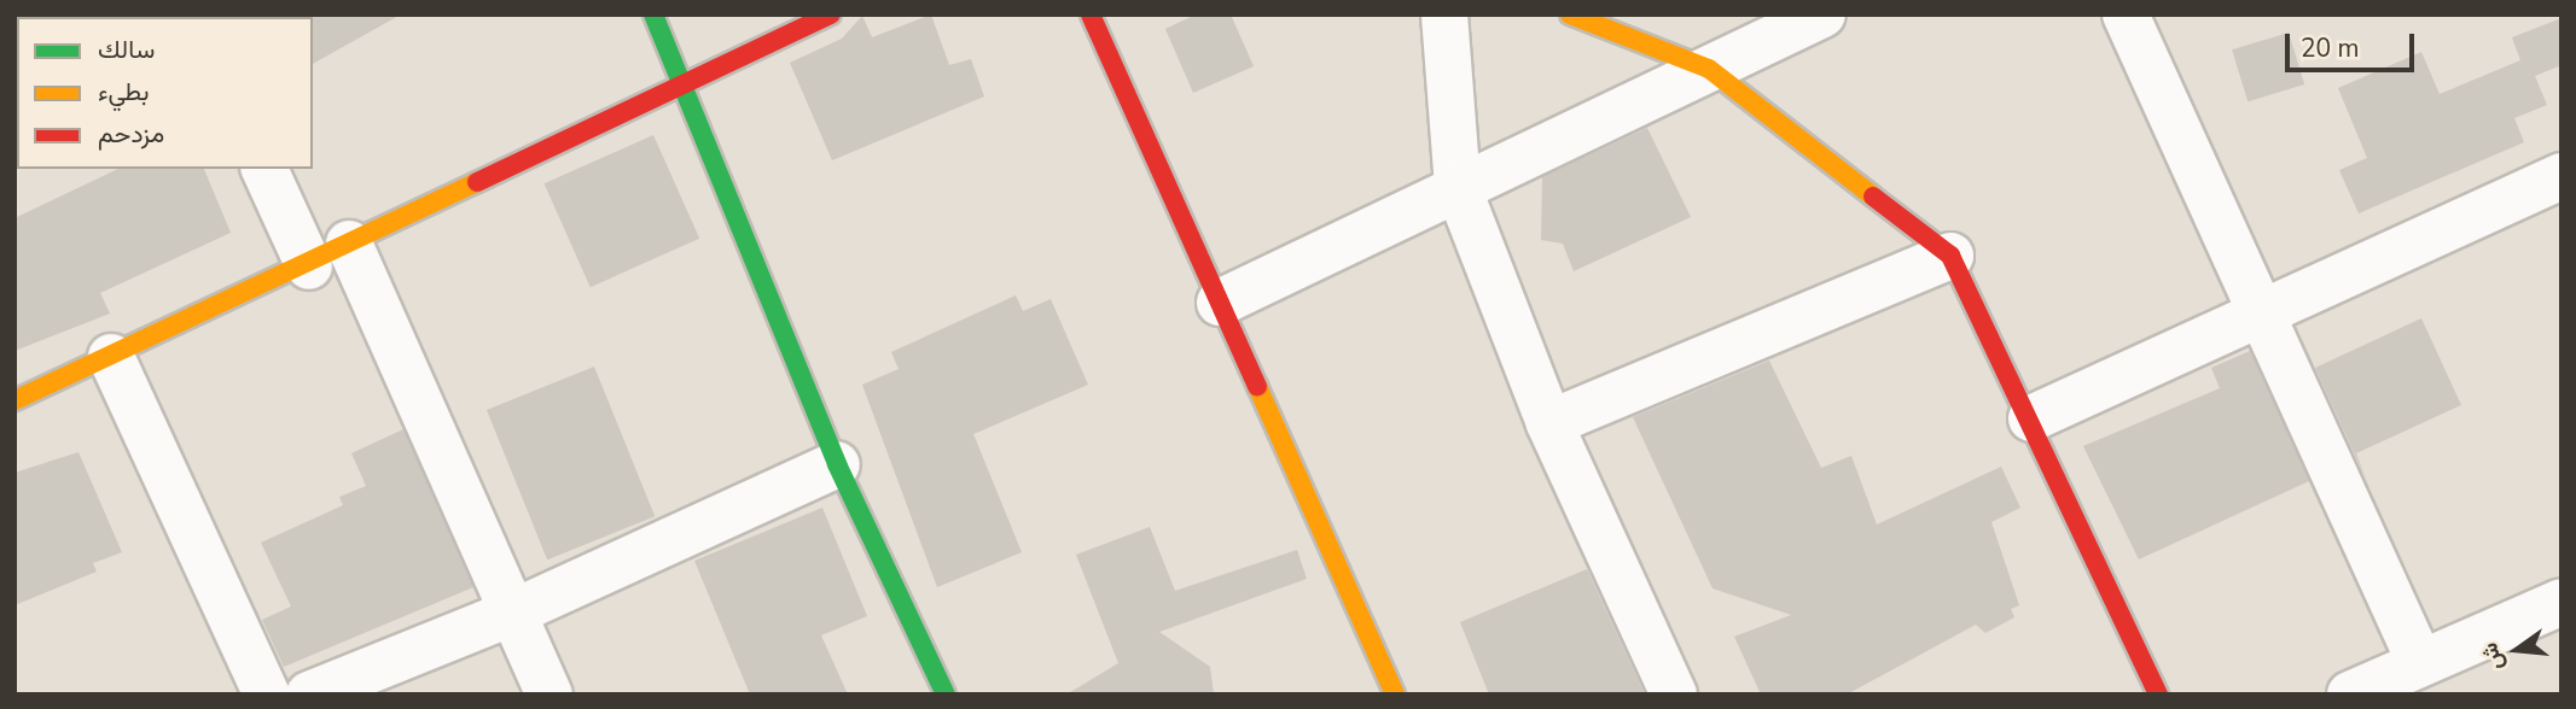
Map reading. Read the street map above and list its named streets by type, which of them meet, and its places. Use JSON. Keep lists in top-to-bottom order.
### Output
{
  "legend": ["سالك", "بطيء", "مزدحم"],
  "scale_bar": "20 m",
  "north": "left"
}
